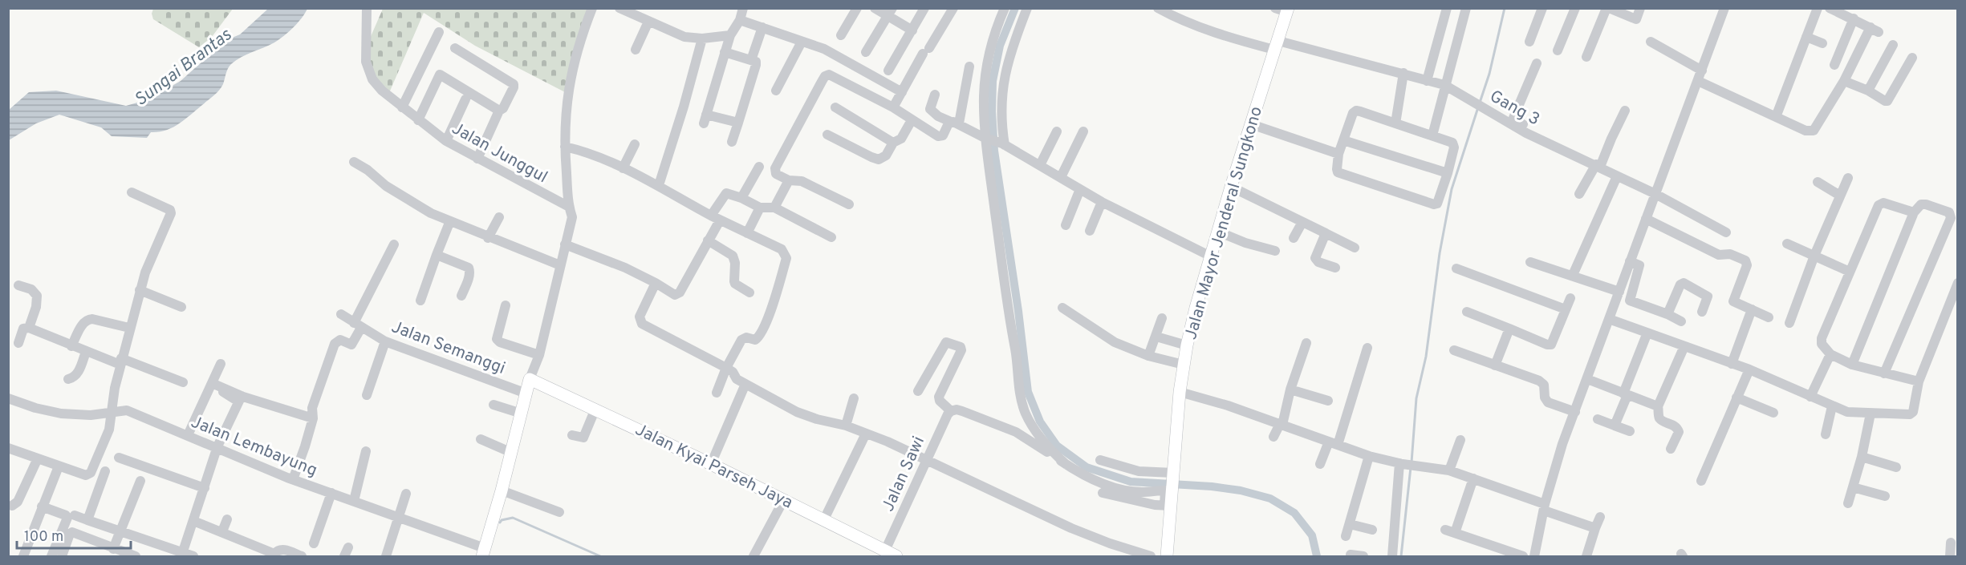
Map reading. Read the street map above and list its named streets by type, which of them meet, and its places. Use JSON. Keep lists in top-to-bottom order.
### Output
{
  "streets": {
    "main road": ["Jalan Mayor Jenderal Sungkono", "Jalan Kyai Parseh Jaya"],
    "street": [
      "Gang 3",
      "Jalan Junggul",
      "Jalan Semanggi",
      "Jalan Lembayung",
      "Jalan Sawi"
    ]
  },
  "crossings": [
    ["Gang 3", "Jalan Mayor Jenderal Sungkono"],
    ["Jalan Kyai Parseh Jaya", "Jalan Sawi"]
  ],
  "water": ["Sungai Brantas"],
  "scale_bar": "100 m"
}
